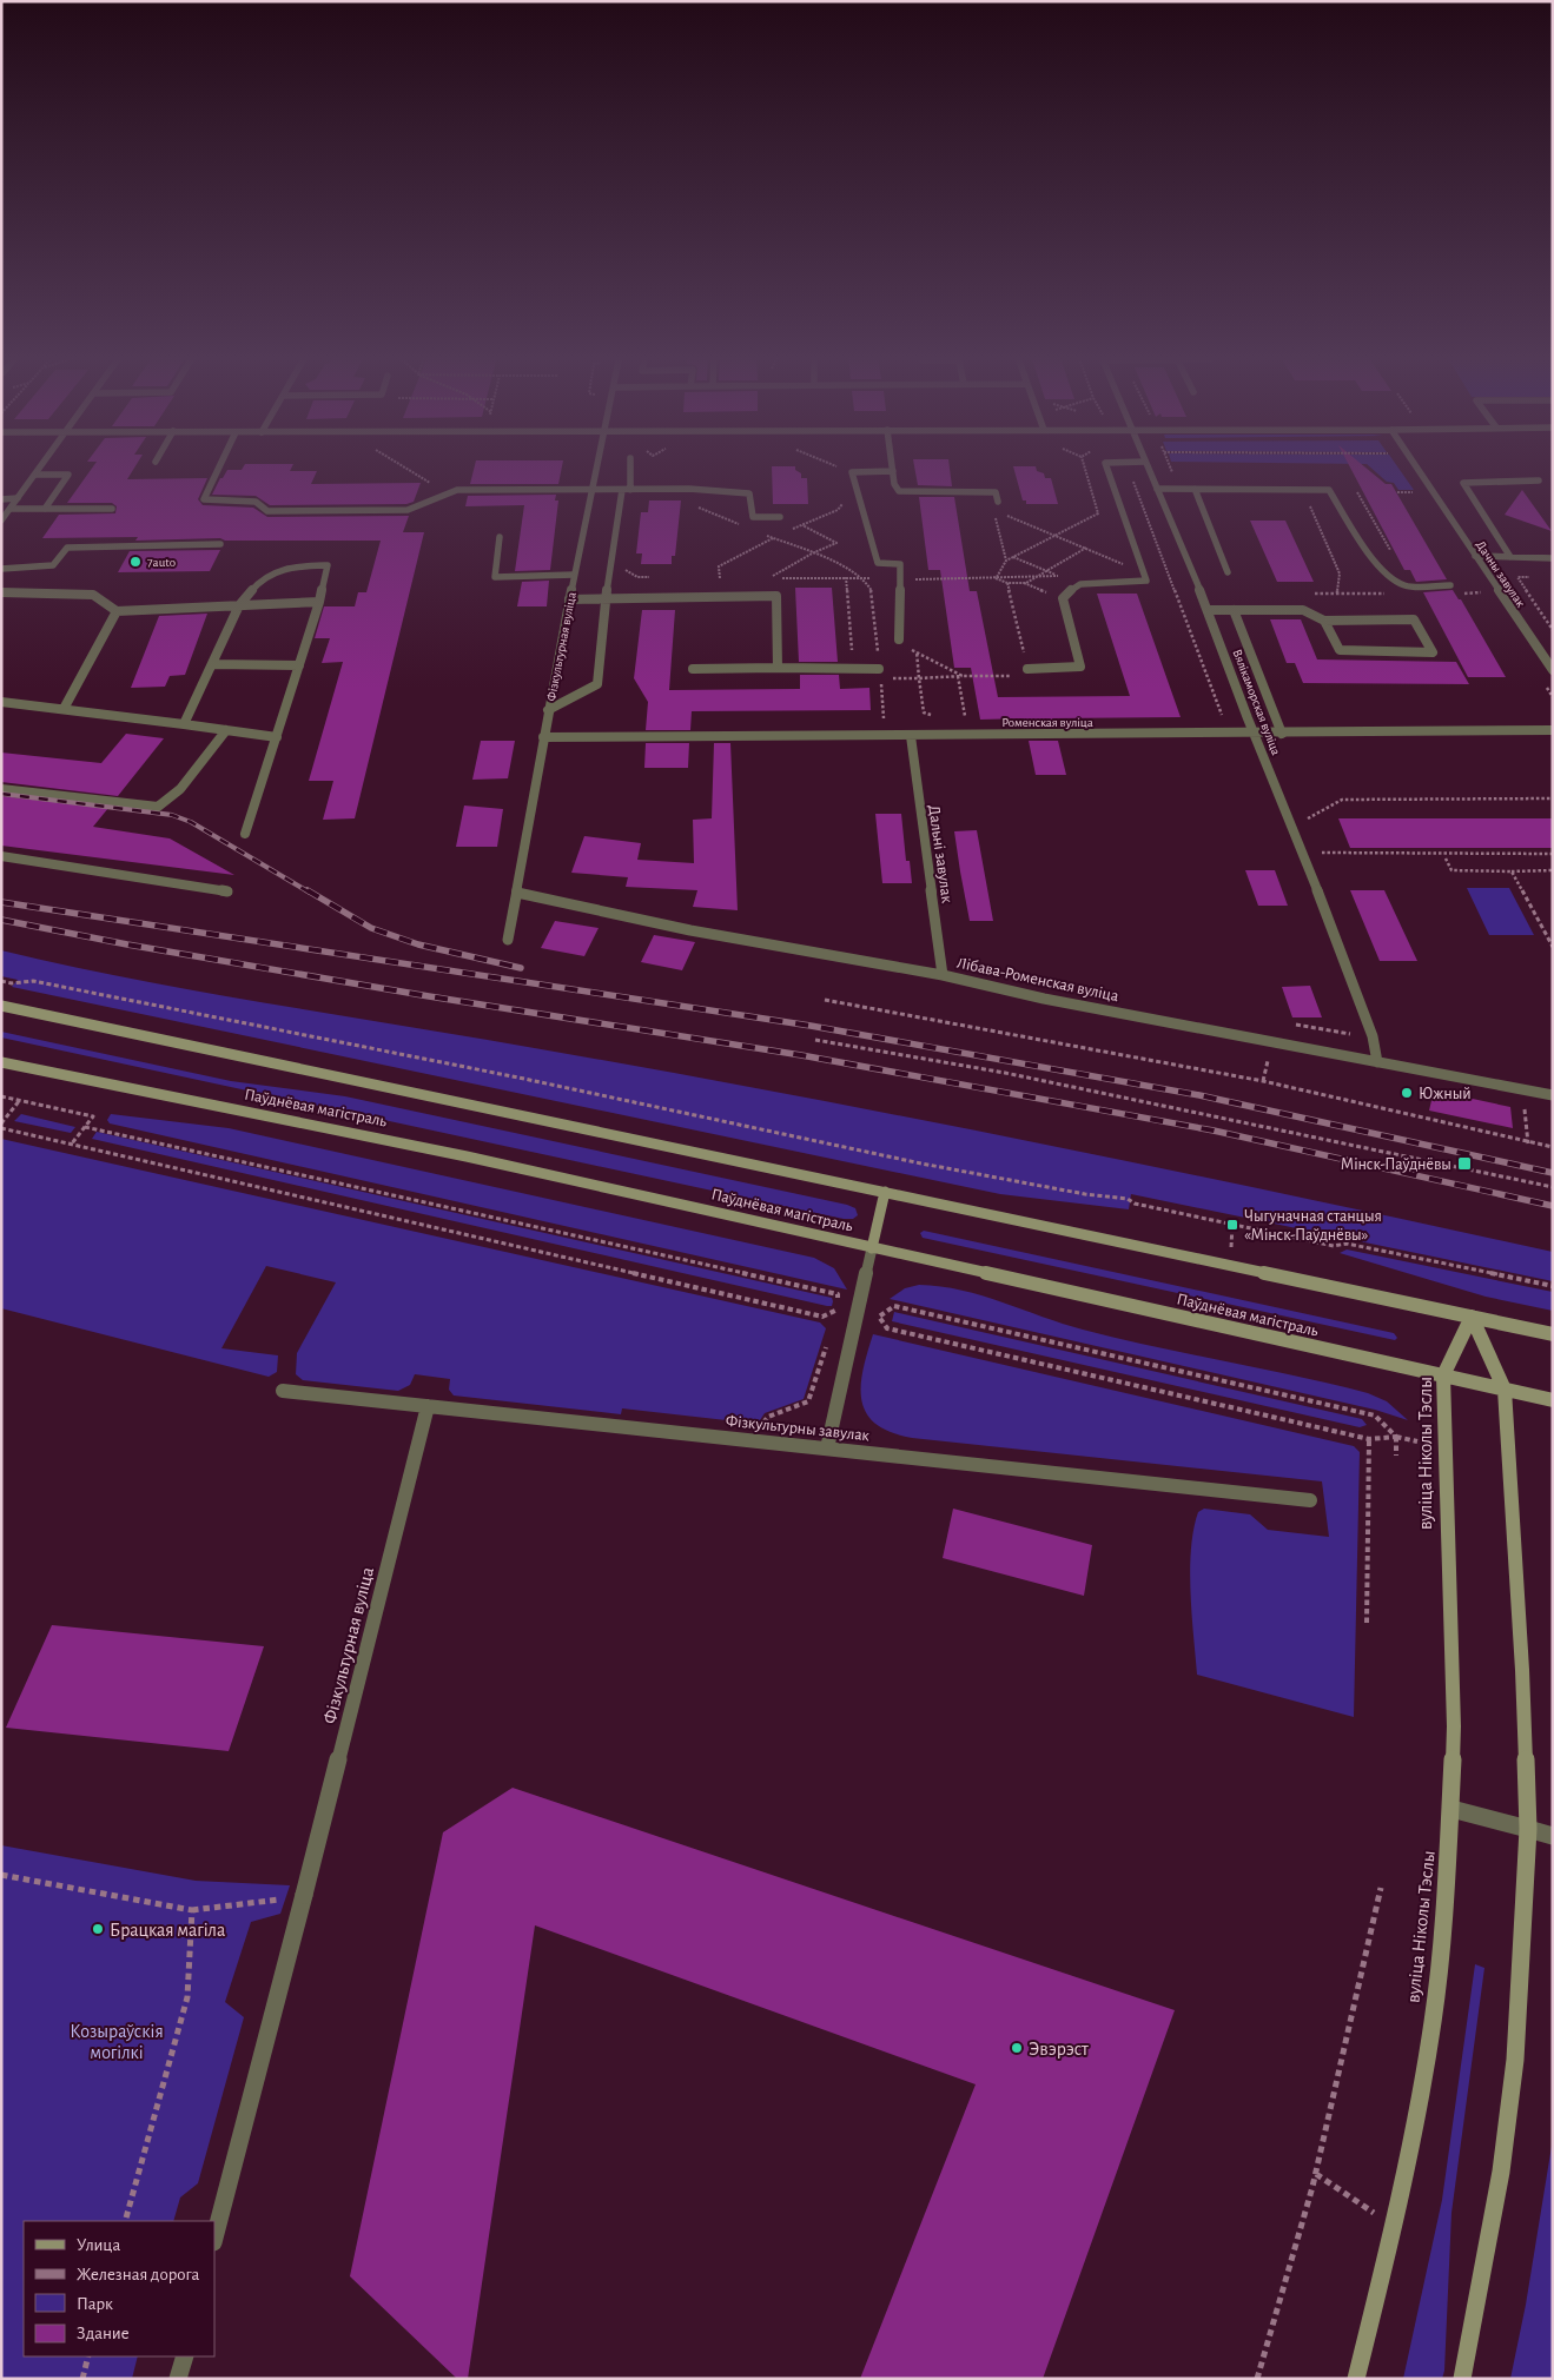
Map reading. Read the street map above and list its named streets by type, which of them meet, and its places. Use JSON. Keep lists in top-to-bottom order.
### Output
{
  "streets": {
    "main road": ["Паўднёвая магістраль", "вуліца Ніколы Тэслы"],
    "street": [
      "Дачны завулак",
      "Фізкультурная вуліца",
      "Вялікаморская вуліца",
      "Роменская вуліца",
      "Дальні завулак",
      "Лібава-Роменская вуліца",
      "Фізкультурны завулак"
    ]
  },
  "crossings": [
    ["Фізкультурная вуліца", "Роменская вуліца"],
    ["Фізкультурная вуліца", "Лібава-Роменская вуліца"],
    ["Фізкультурная вуліца", "Фізкультурны завулак"],
    ["Вялікаморская вуліца", "Роменская вуліца"],
    ["Вялікаморская вуліца", "Лібава-Роменская вуліца"],
    ["Роменская вуліца", "Дальні завулак"],
    ["Дальні завулак", "Лібава-Роменская вуліца"],
    ["Паўднёвая магістраль", "вуліца Ніколы Тэслы"]
  ],
  "parks": ["Козыраўскія могілкі"],
  "places": {
    "other": [
      "7auto",
      "Южный",
      "Брацкая магіла",
      "Эвэрэст"
    ],
    "transit": ["Мінск-Паўднёвы", "Чыгуначная станцыя «Мінск-Паўднёвы»"]
  },
  "legend": [
    "Улица",
    "Железная дорога",
    "Парк",
    "Здание"
  ]
}
